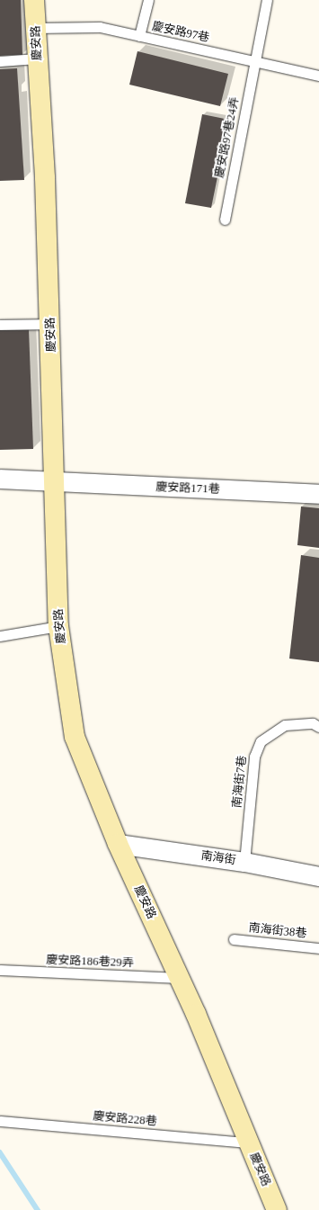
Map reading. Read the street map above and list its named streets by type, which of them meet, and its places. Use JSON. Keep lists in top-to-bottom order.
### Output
{
  "streets": {
    "main road": ["慶安路"],
    "street": ["慶安路171巷", "南海街"],
    "lane": [
      "慶安路97巷",
      "慶安路97巷24弄",
      "南海街7巷",
      "南海街38巷",
      "慶安路186巷29弄",
      "慶安路228巷"
    ]
  },
  "crossings": [
    ["慶安路97巷", "慶安路"],
    ["慶安路97巷", "慶安路97巷24弄"],
    ["慶安路", "慶安路171巷"],
    ["慶安路", "南海街"],
    ["慶安路", "慶安路186巷29弄"],
    ["慶安路", "慶安路228巷"],
    ["南海街7巷", "南海街"]
  ]
}
